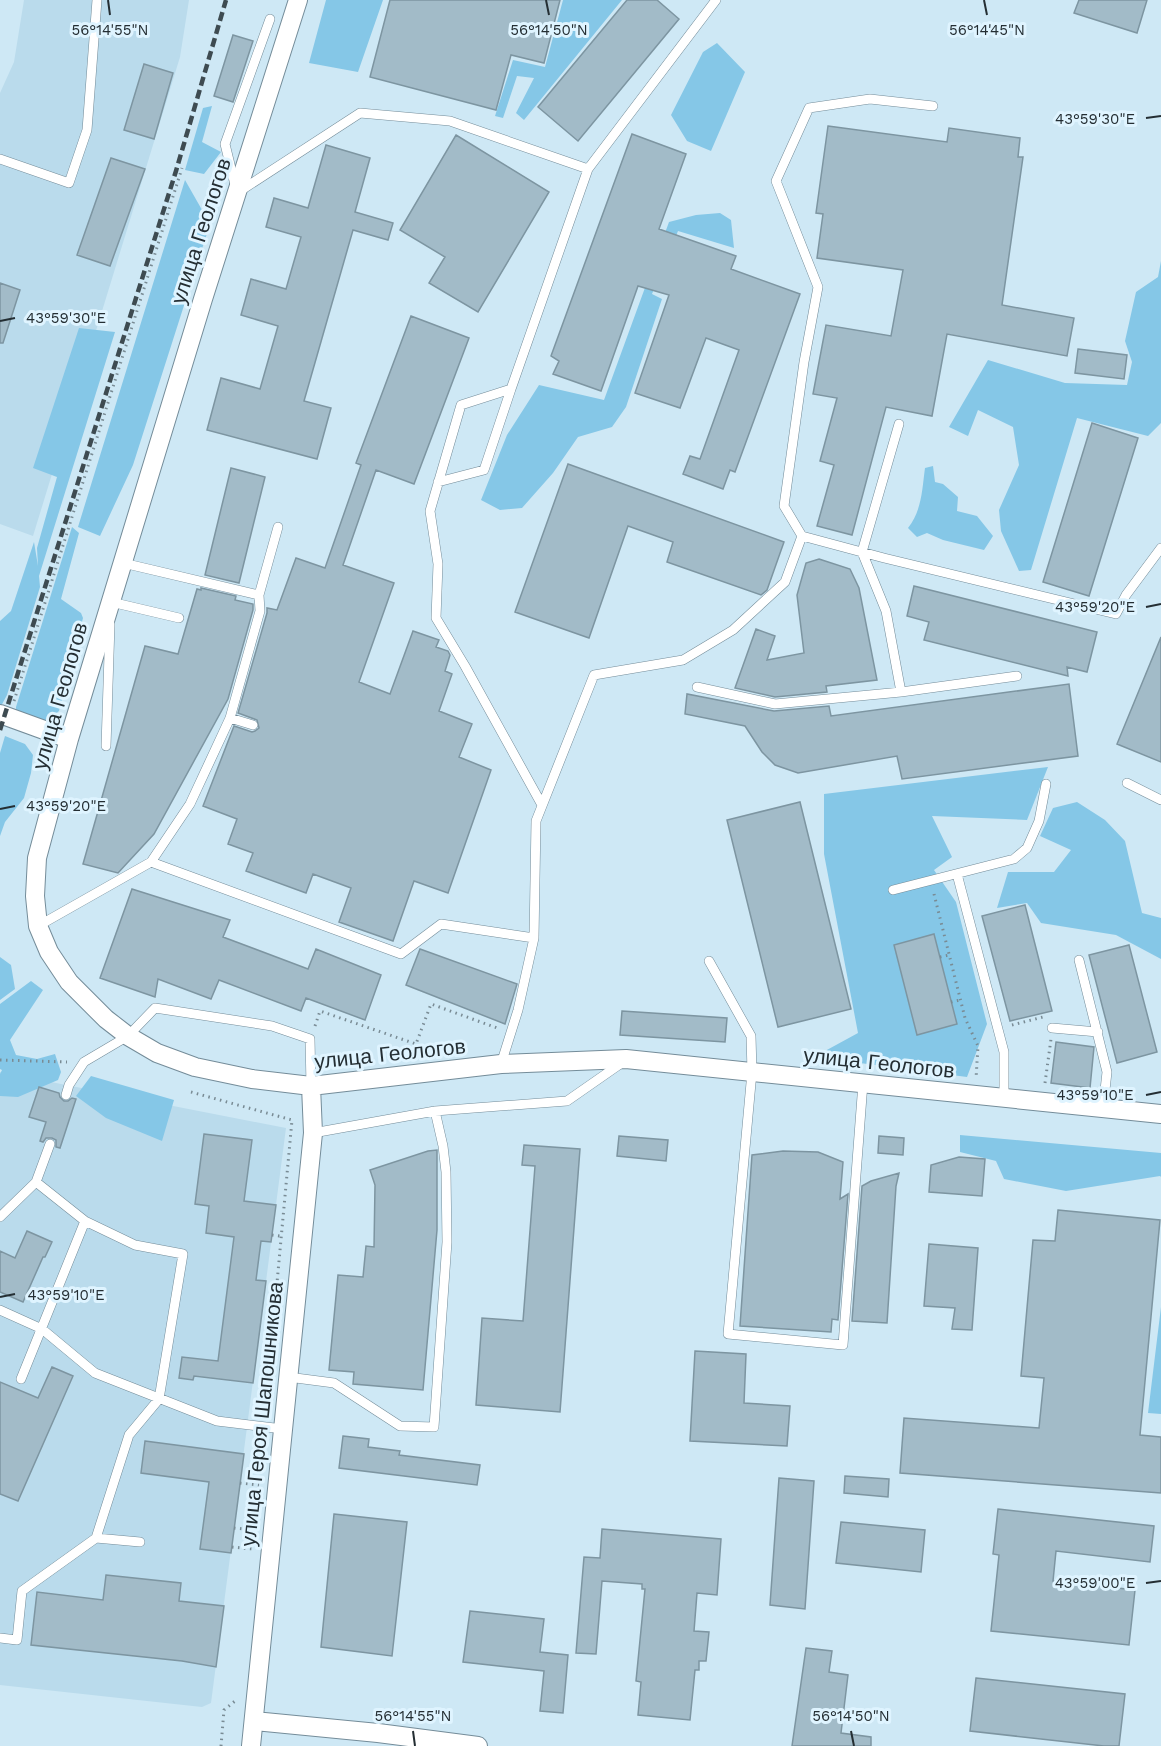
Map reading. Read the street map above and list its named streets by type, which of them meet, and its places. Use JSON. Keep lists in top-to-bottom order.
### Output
{
  "streets": {
    "street": ["улица Геологов", "улица Героя Шапошникова"]
  },
  "crossings": [
    ["улица Геологов", "улица Героя Шапошникова"]
  ],
  "coordinates": [
    "56°14'55\"N",
    "56°14'50\"N",
    "56°14'45\"N",
    "43°59'30\"E",
    "43°59'20\"E",
    "43°59'10\"E",
    "43°59'00\"E"
  ]
}
